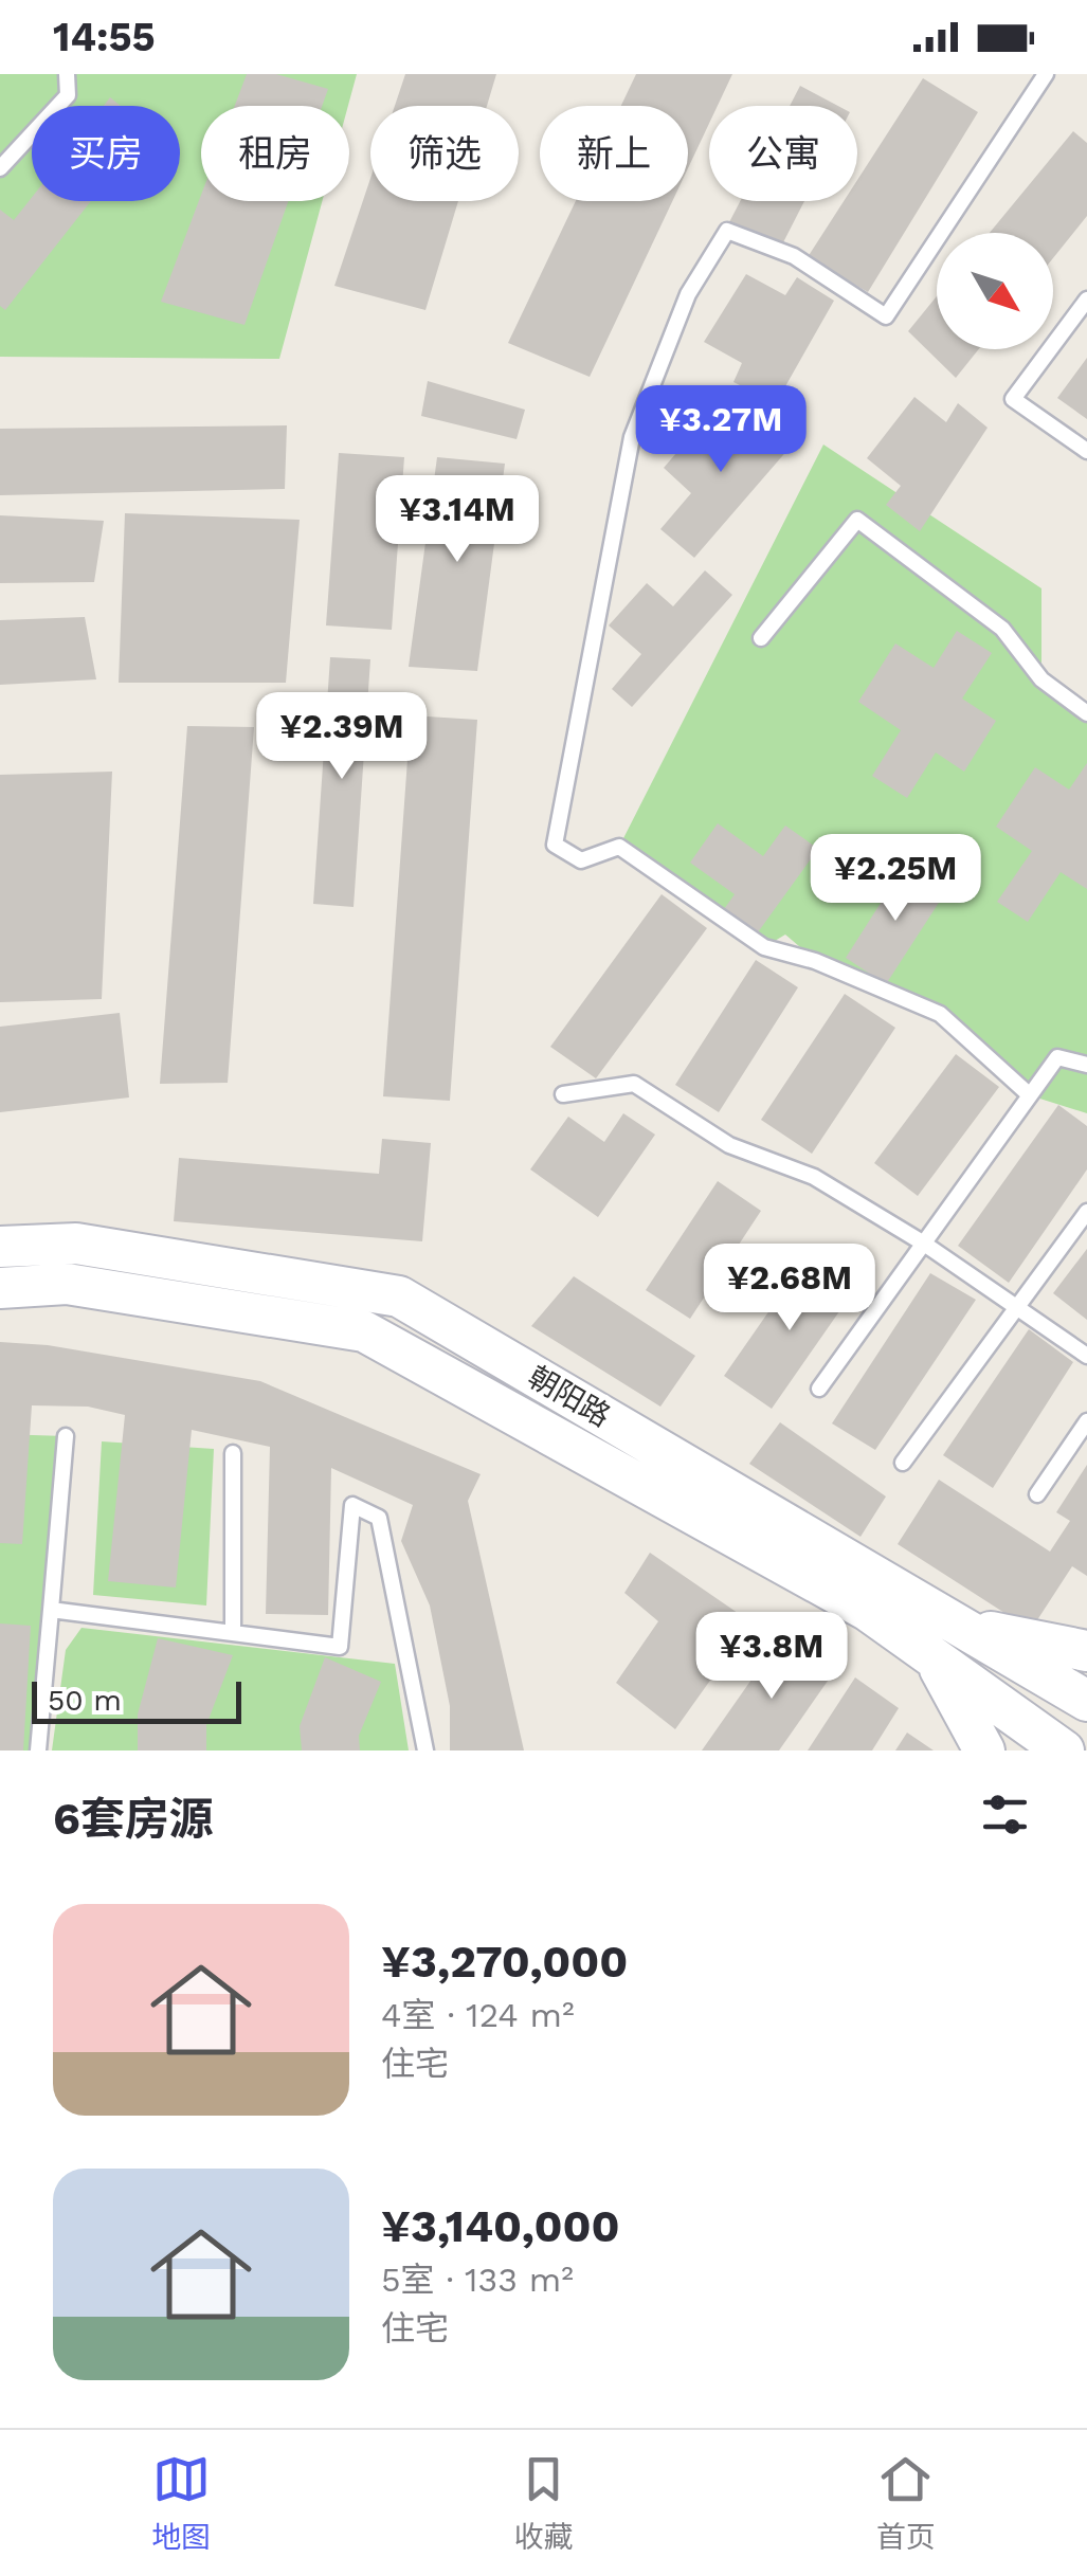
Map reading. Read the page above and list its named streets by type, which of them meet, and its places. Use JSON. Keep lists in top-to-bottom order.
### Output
{
  "streets": {
    "main road": ["朝阳路"]
  },
  "scale_bar": "50 m",
  "north": "bottom right",
  "page": {
    "status": "14:55",
    "chip": [
      "买房",
      "租房",
      "筛选",
      "新上",
      "公寓"
    ],
    "price": [
      "¥3.27M",
      "¥3.14M",
      "¥2.39M",
      "¥2.25M",
      "¥2.68M",
      "¥3.8M"
    ],
    "scale": "50 m",
    "heading": "6套房源",
    "list": [
      {
        "name": "¥3,270,000",
        "note": "4室 · 124 m² · 住宅"
      },
      {
        "name": "¥3,140,000",
        "note": "5室 · 133 m² · 住宅"
      }
    ],
    "tabs": ["地图", "收藏", "首页"]
  }
}
